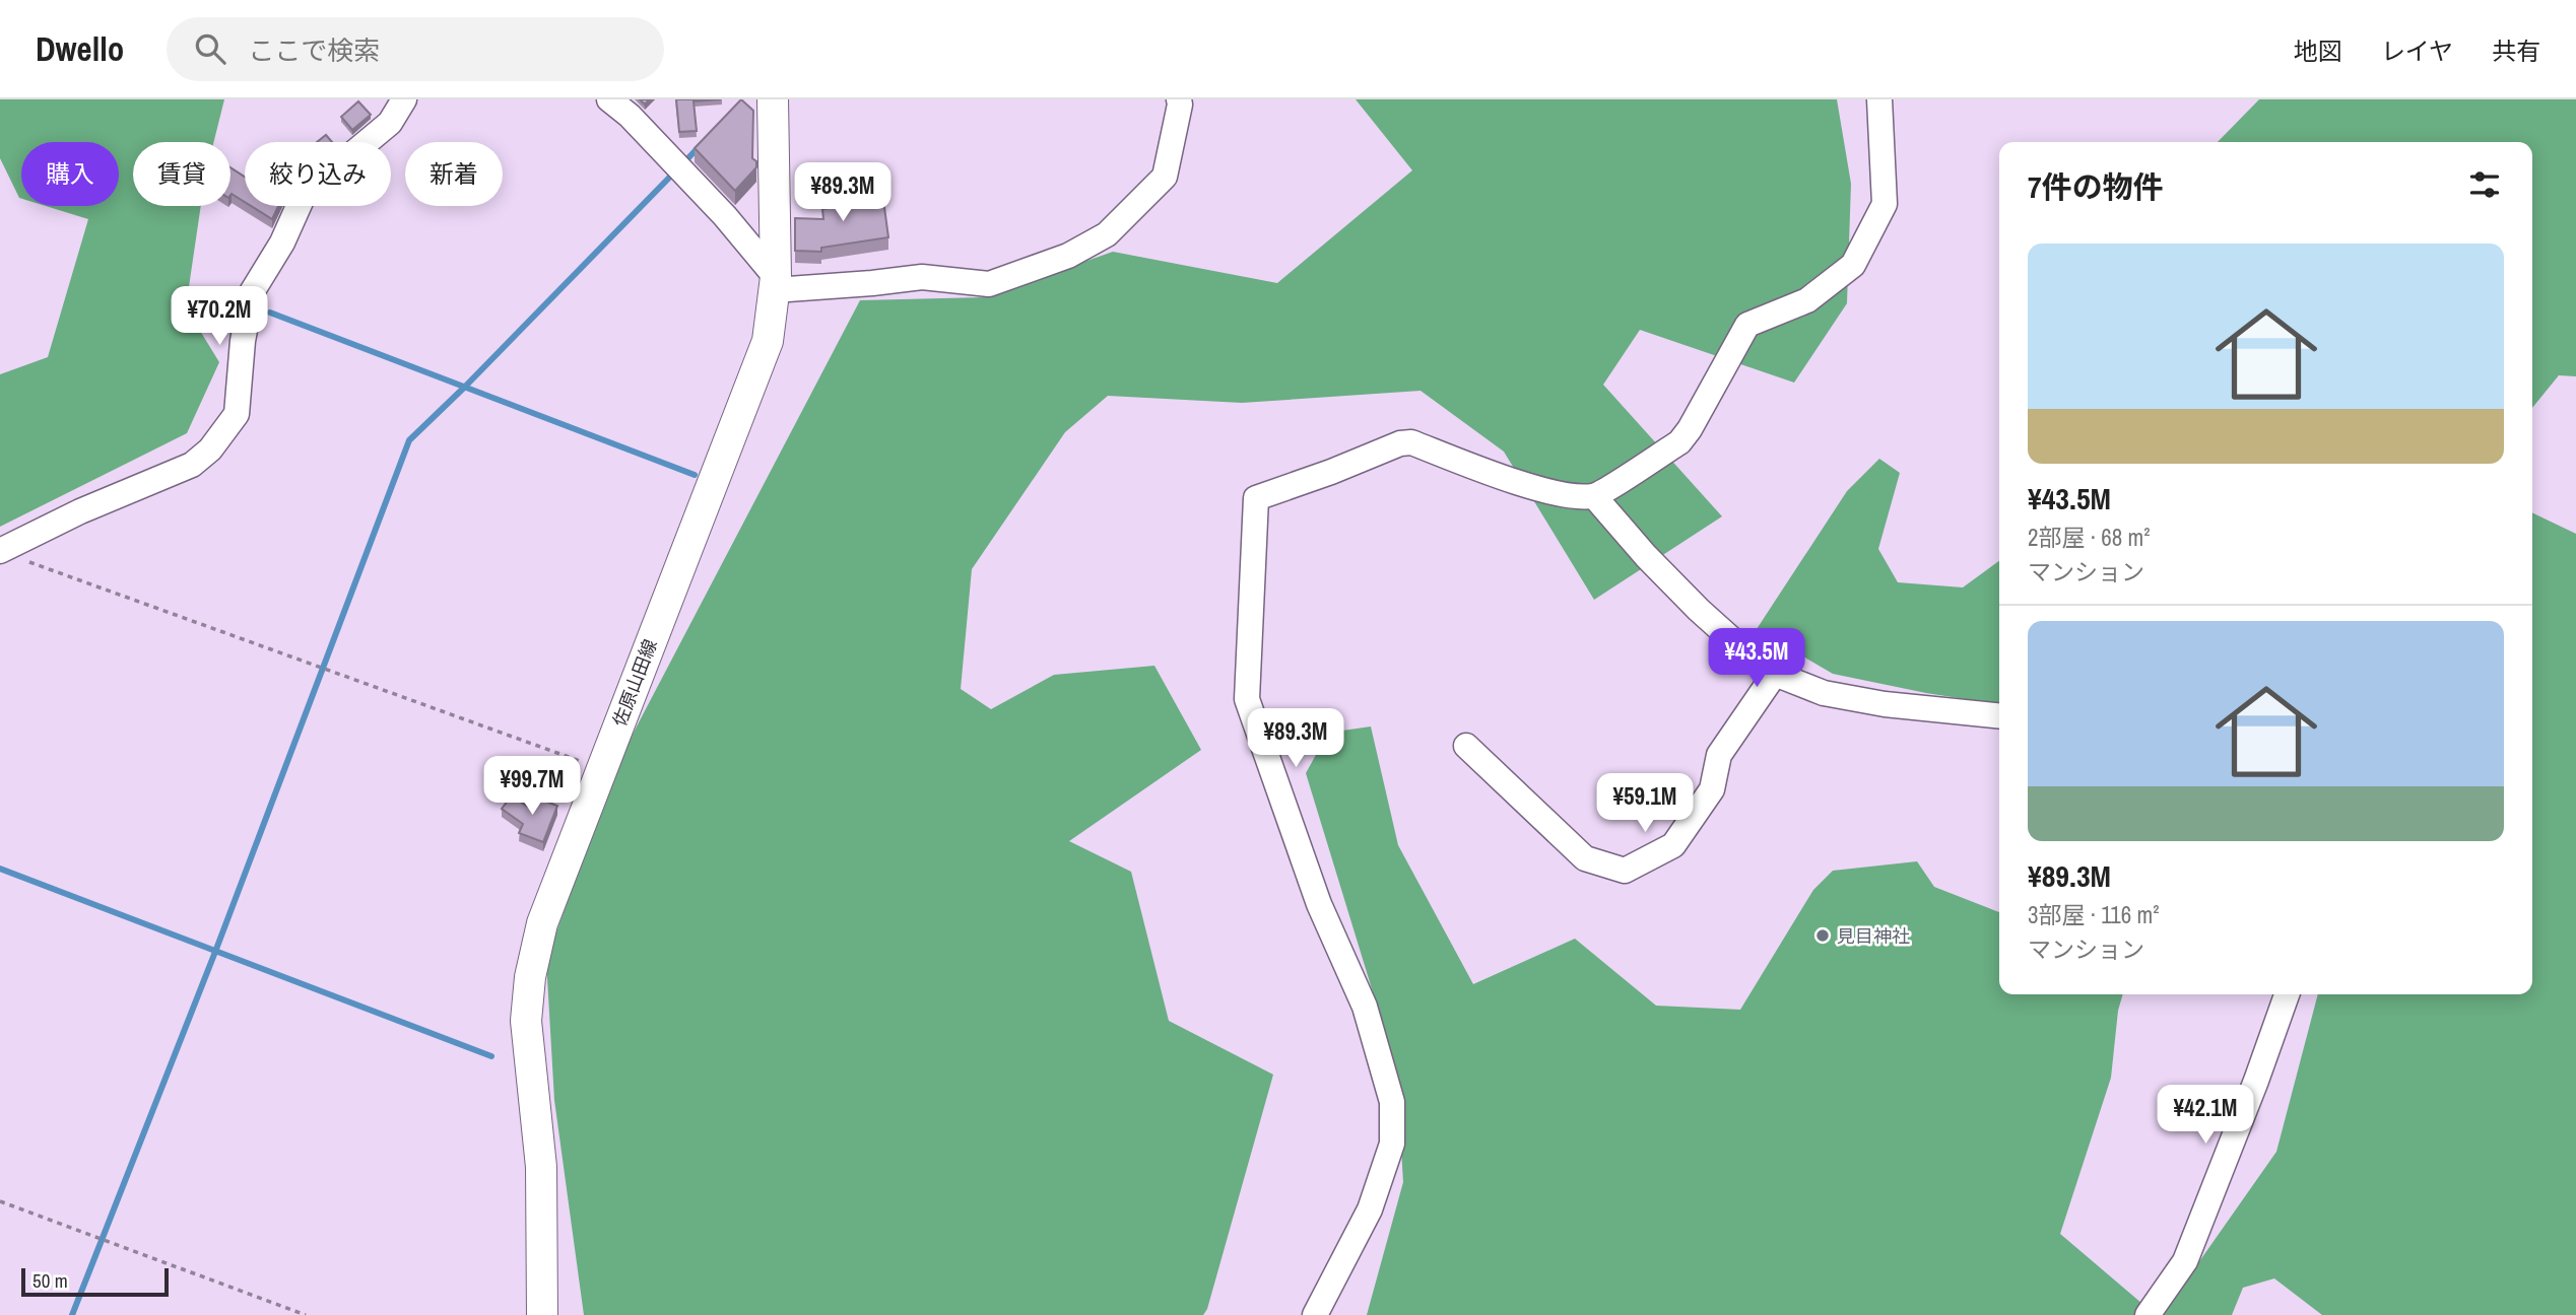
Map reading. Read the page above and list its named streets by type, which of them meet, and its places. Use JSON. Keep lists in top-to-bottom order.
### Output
{
  "streets": {
    "main road": ["佐原山田線"]
  },
  "places": ["見目神社"],
  "scale_bar": "50 m",
  "page": {
    "header": "Dwello",
    "search": "ここで検索",
    "nav": ["地図", "レイヤ", "共有"],
    "chip": [
      "購入",
      "賃貸",
      "絞り込み",
      "新着"
    ],
    "heading": "7件の物件",
    "price": [
      "¥89.3M",
      "¥70.2M",
      "¥43.5M",
      "¥89.3M",
      "¥99.7M",
      "¥59.1M",
      "¥42.1M"
    ],
    "list": [
      {
        "name": "¥43.5M",
        "note": "2部屋 · 68 m² · マンション"
      },
      {
        "name": "¥89.3M",
        "note": "3部屋 · 116 m² · マンション"
      }
    ],
    "scale": "50 m"
  }
}
